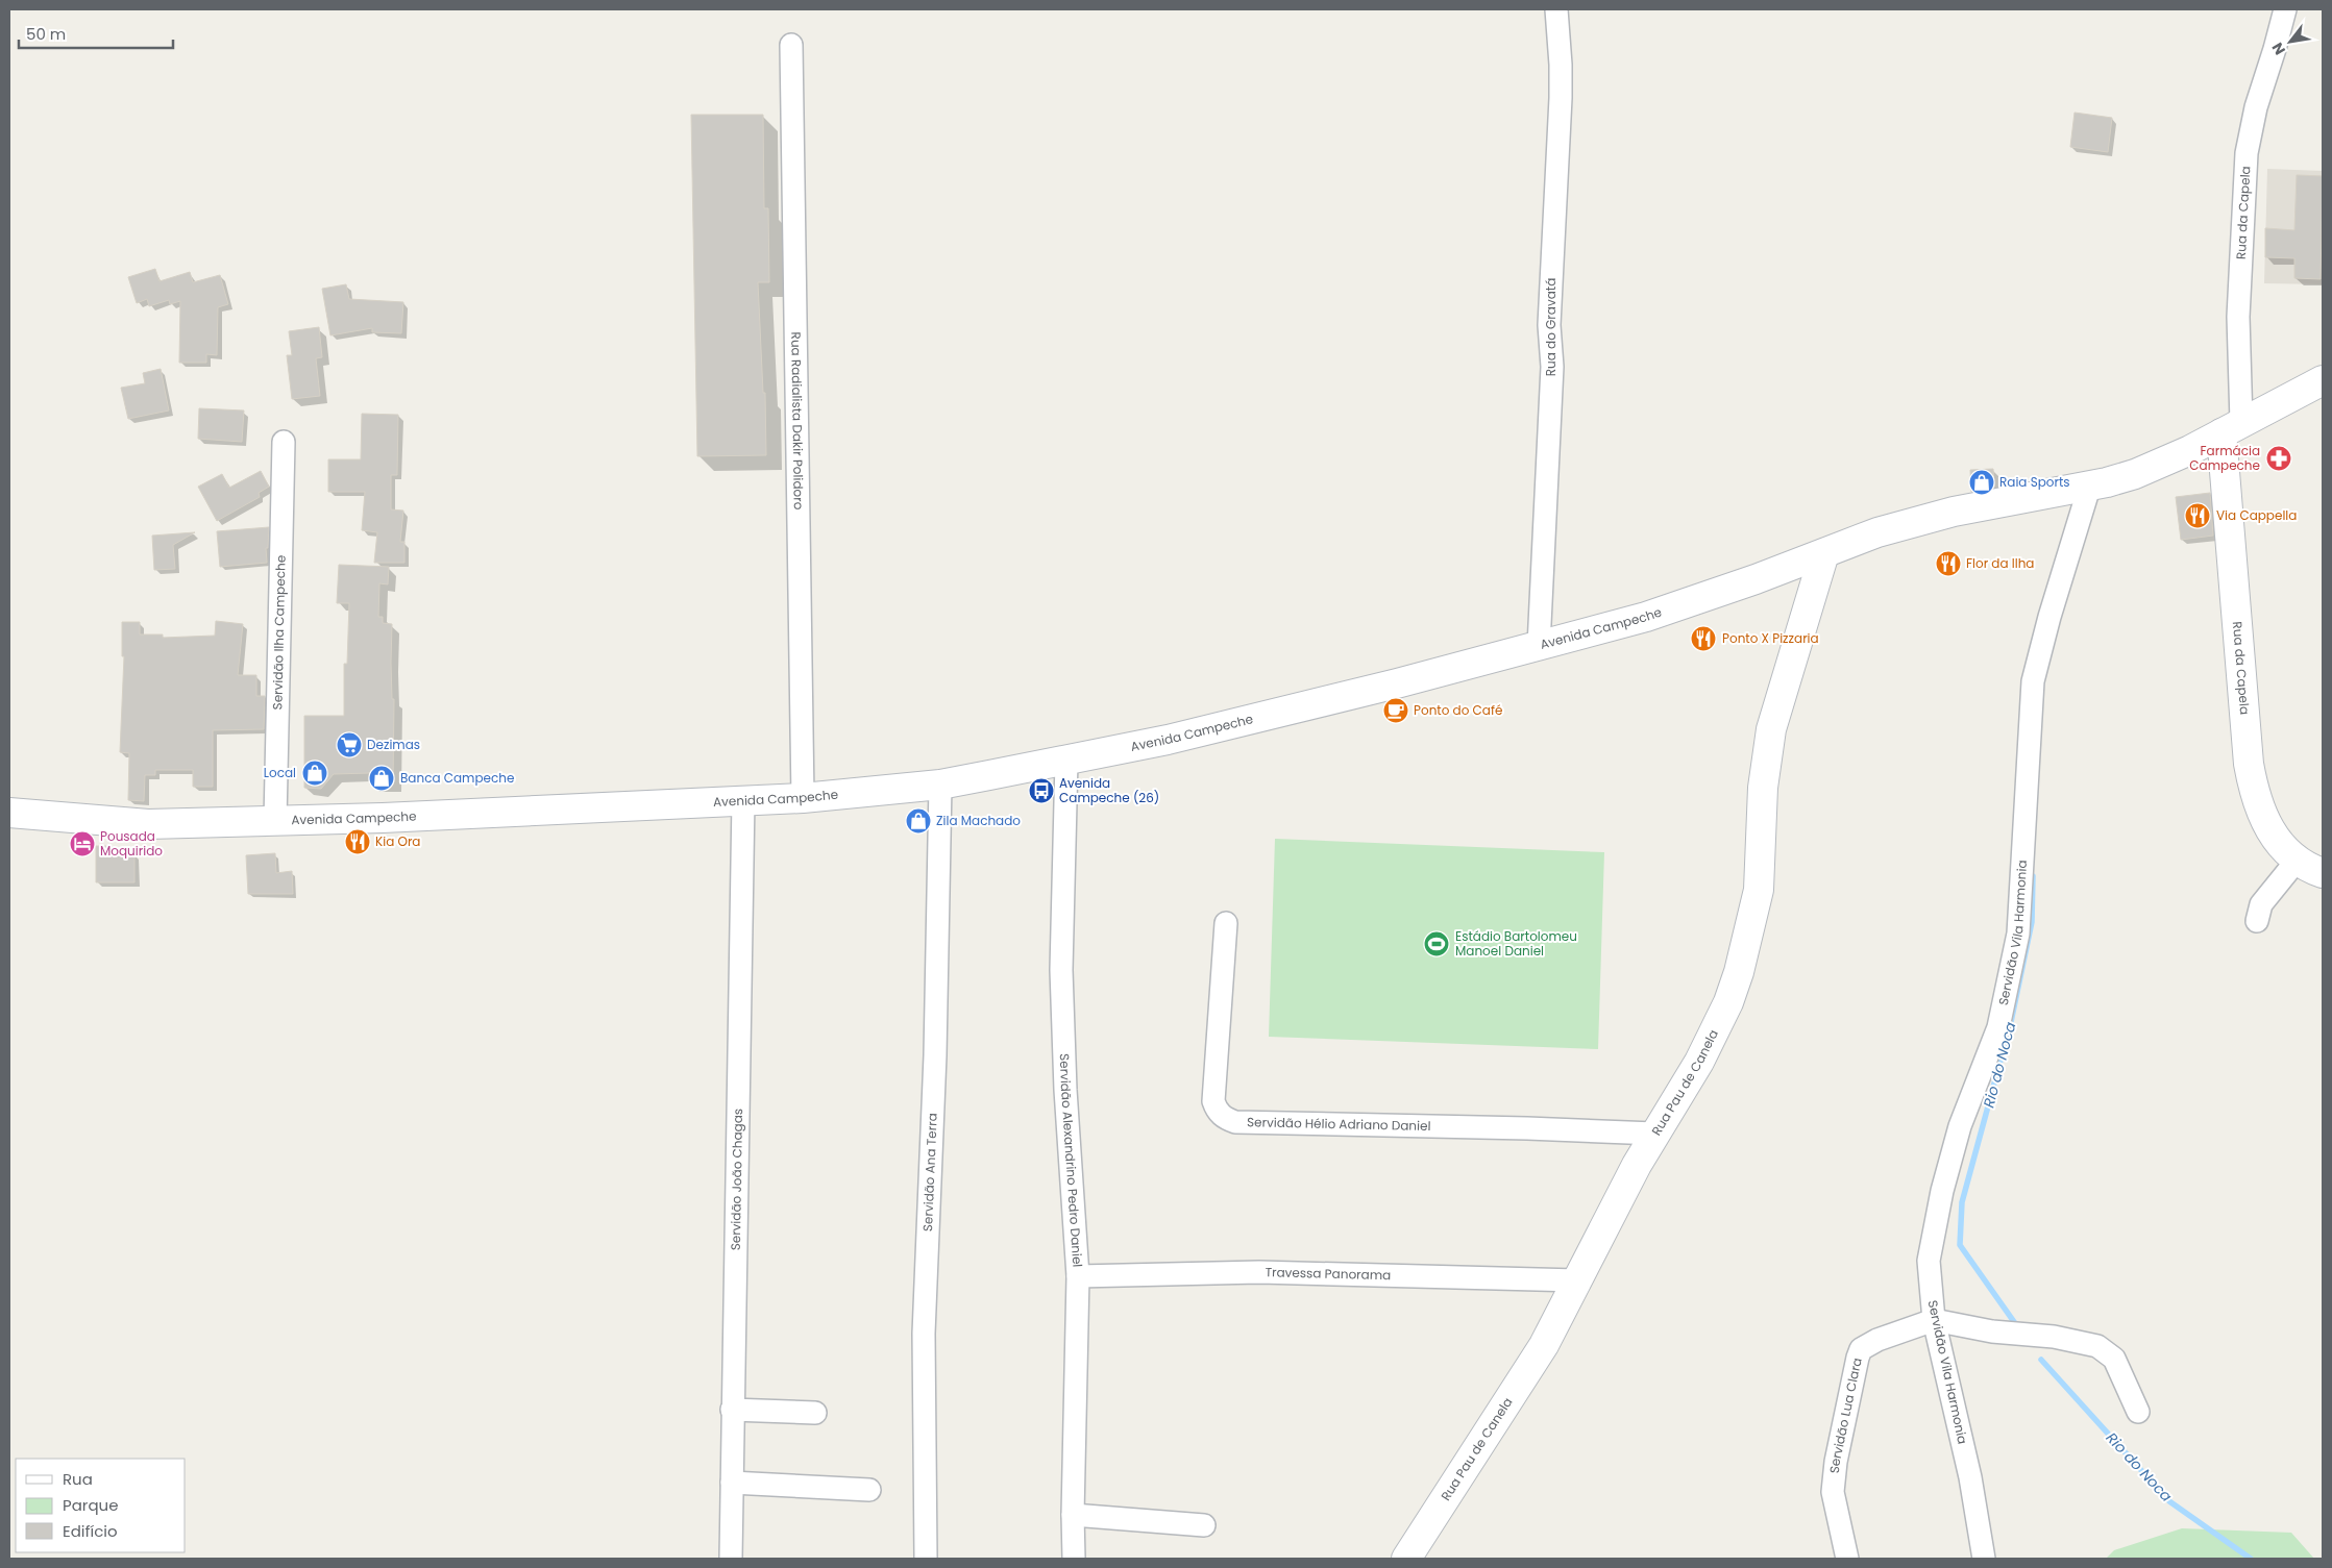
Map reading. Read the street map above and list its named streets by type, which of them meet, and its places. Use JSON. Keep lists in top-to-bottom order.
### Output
{
  "streets": {
    "main road": ["Rua da Capela", "Avenida Campeche", "Rua Pau de Canela"],
    "street": [
      "Rua do Gravatá",
      "Rua Radialista Dakir Polidoro",
      "Servidão Ilha Campeche",
      "Servidão Vila Harmonia",
      "Servidão Hélio Adriano Daniel",
      "Servidão Alexandrino Pedro Daniel",
      "Servidão Ana Terra",
      "Servidão João Chagas",
      "Travessa Panorama",
      "Servidão Lua Clara"
    ]
  },
  "crossings": [
    ["Rua da Capela", "Avenida Campeche"],
    ["Rua do Gravatá", "Avenida Campeche"],
    ["Rua Radialista Dakir Polidoro", "Avenida Campeche"],
    ["Avenida Campeche", "Servidão Ilha Campeche"],
    ["Avenida Campeche", "Servidão Vila Harmonia"],
    ["Avenida Campeche", "Rua Pau de Canela"],
    ["Avenida Campeche", "Servidão Alexandrino Pedro Daniel"],
    ["Avenida Campeche", "Servidão Ana Terra"],
    ["Avenida Campeche", "Servidão João Chagas"],
    ["Servidão Vila Harmonia", "Servidão Lua Clara"],
    ["Rua Pau de Canela", "Servidão Hélio Adriano Daniel"],
    ["Rua Pau de Canela", "Travessa Panorama"],
    ["Servidão Alexandrino Pedro Daniel", "Travessa Panorama"]
  ],
  "water": ["Rio do Noca"],
  "places": {
    "pharmacy": ["Farmácia Campeche"],
    "shop": [
      "Raia Sports",
      "Local",
      "Banca Campeche",
      "Zila Machado"
    ],
    "restaurant": [
      "Via Cappella",
      "Flor da Ilha",
      "Ponto X Pizzaria",
      "Kia Ora"
    ],
    "cafe": ["Ponto do Café"],
    "supermarket": ["Dezimas"],
    "bus stop": ["Avenida Campeche (26)"],
    "hotel": ["Pousada Moquirido"],
    "sports": ["Estádio Bartolomeu Manoel Daniel"]
  },
  "legend": ["Rua", "Parque", "Edifício"],
  "scale_bar": "50 m",
  "north": "bottom left"
}
